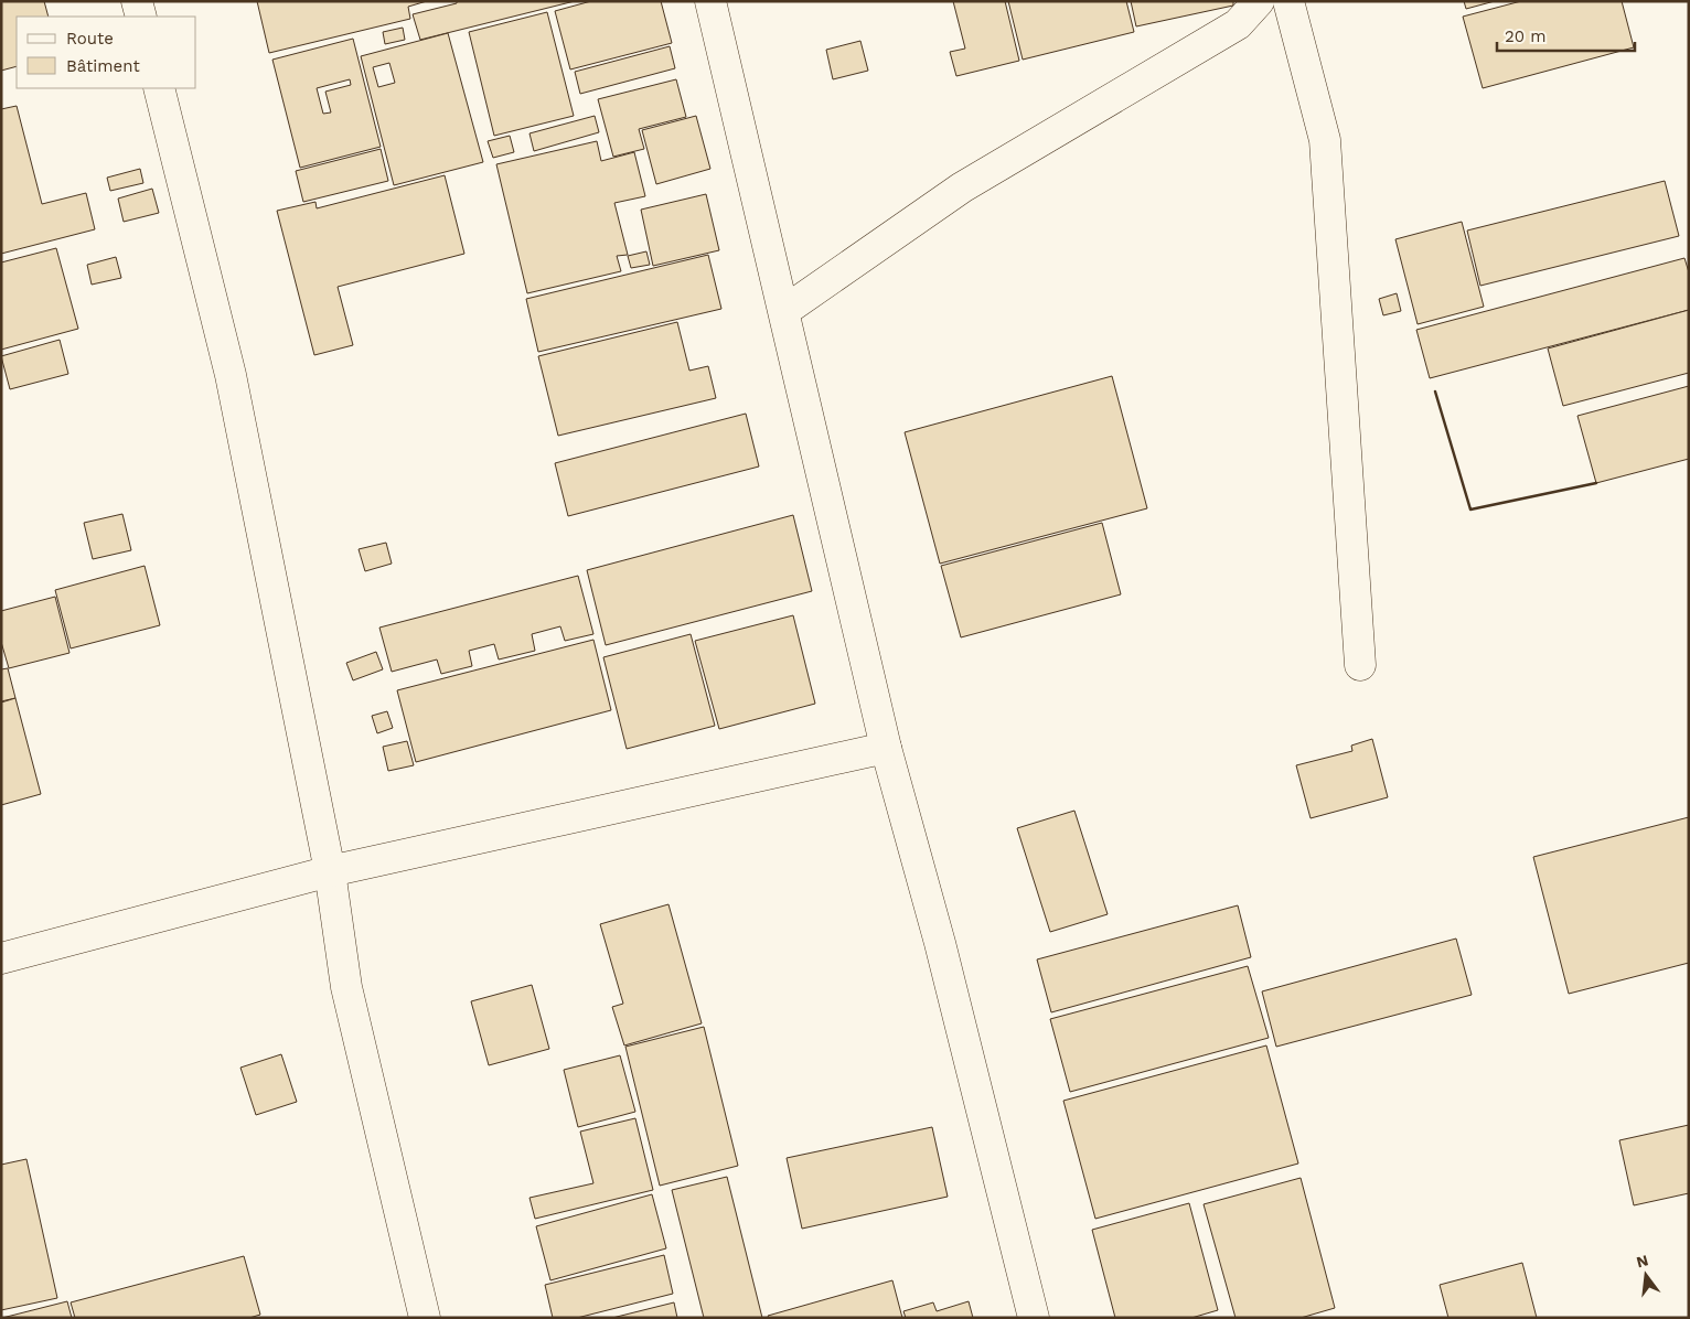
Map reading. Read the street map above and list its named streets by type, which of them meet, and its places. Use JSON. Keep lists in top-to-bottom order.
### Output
{
  "legend": ["Route", "Bâtiment"],
  "scale_bar": "20 m",
  "north": "top"
}
